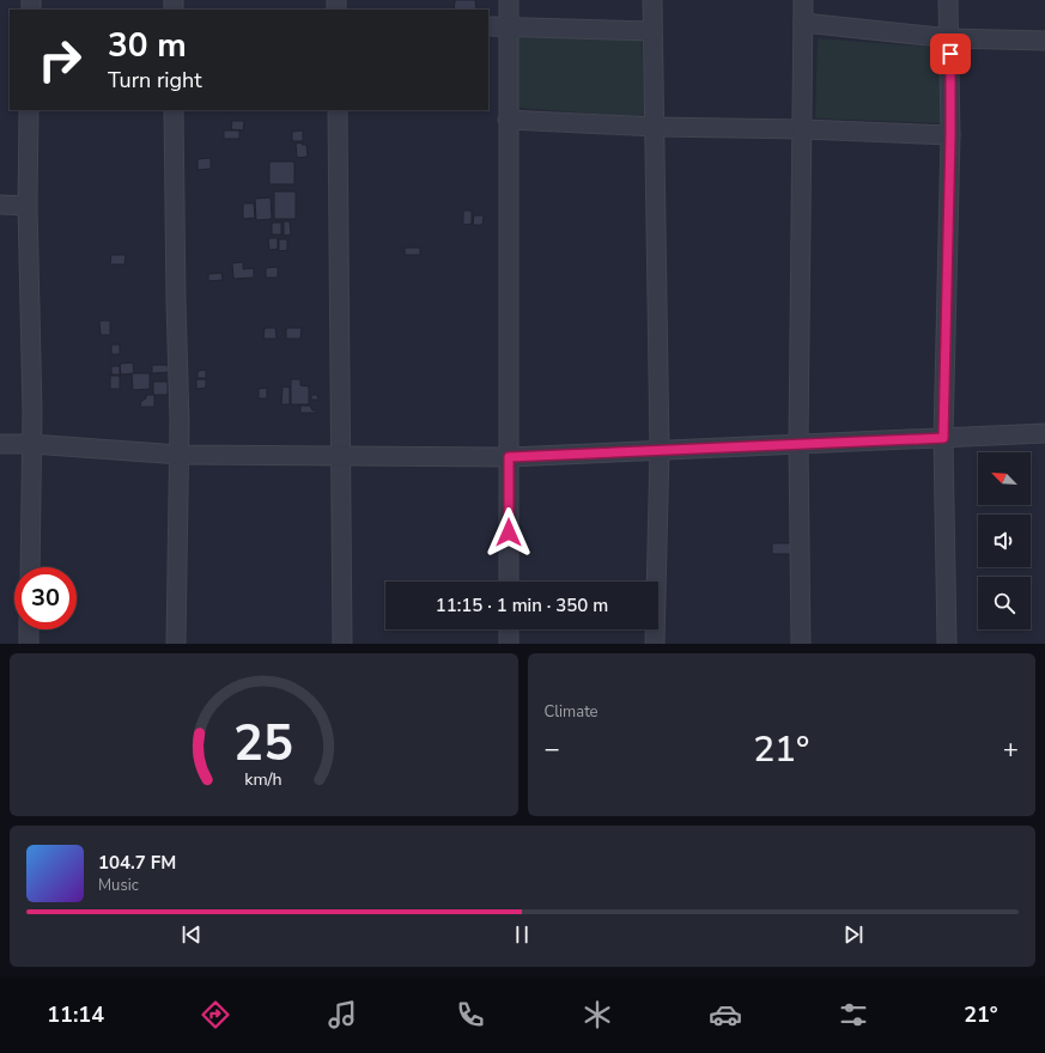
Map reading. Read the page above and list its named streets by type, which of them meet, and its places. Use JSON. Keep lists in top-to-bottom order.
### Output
{
  "north": "top left",
  "page": {
    "turn": ["30 m", "Turn right"],
    "limit": "30",
    "trip": "11:15 · 1 min · 350 m",
    "tile": "Climate",
    "heat": ["−", "21°", "+"],
    "song": ["104.7 FM", "Music"],
    "tabs": ["11:14", "21°"],
    "gauge": ["25", "km/h"]
  }
}
